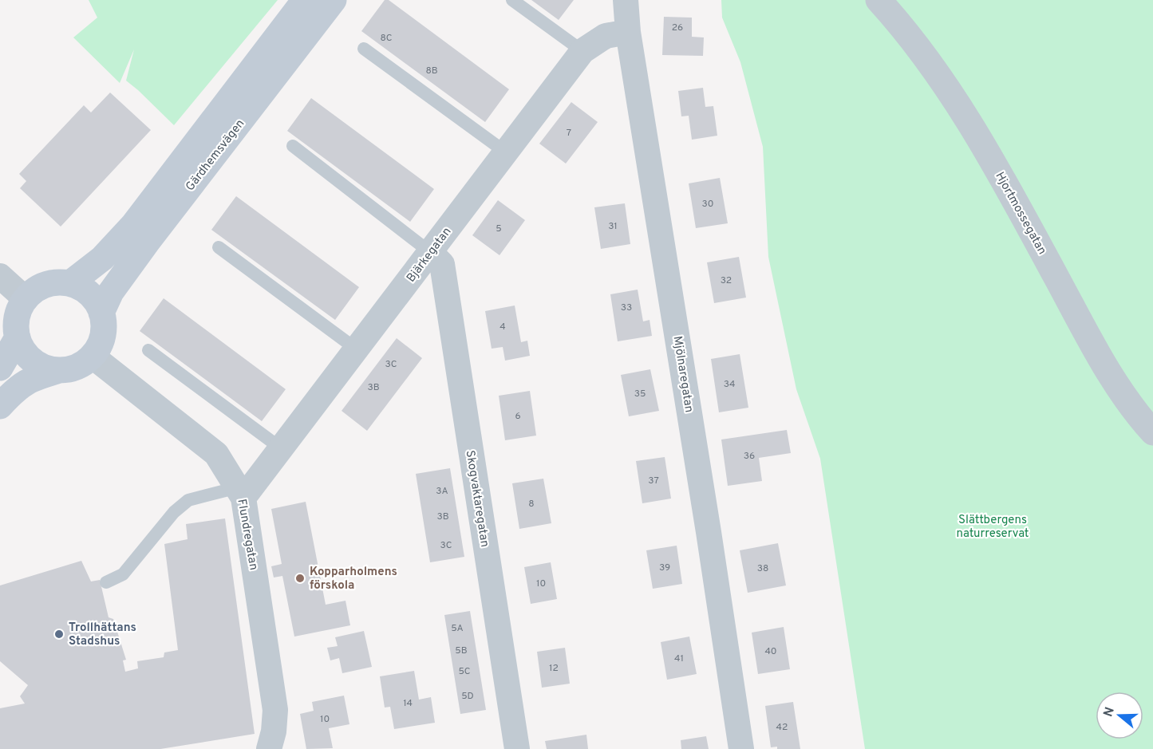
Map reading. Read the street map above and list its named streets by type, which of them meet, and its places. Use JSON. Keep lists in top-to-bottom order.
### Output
{
  "streets": {
    "main road": ["Gärdhemsvägen"],
    "street": [
      "Hjortmossegatan",
      "Bjärkegatan",
      "Mjölnaregatan",
      "Skogvaktaregatan",
      "Flundregatan"
    ]
  },
  "crossings": [
    ["Gärdhemsvägen", "Flundregatan"],
    ["Bjärkegatan", "Mjölnaregatan"],
    ["Bjärkegatan", "Skogvaktaregatan"],
    ["Bjärkegatan", "Flundregatan"]
  ],
  "parks": ["Slättbergens naturreservat"],
  "places": ["Kopparholmens förskola", "Trollhättans Stadshus"],
  "house_numbers": [
    "26",
    "8C",
    "8B",
    "7",
    "30",
    "31",
    "5",
    "32",
    "33",
    "4",
    "3C",
    "34",
    "3B",
    "35",
    "6",
    "36",
    "37",
    "3A",
    "8",
    "3B",
    "3C",
    "39",
    "38",
    "10",
    "5A",
    "5B",
    "40",
    "41",
    "12",
    "5C",
    "5D",
    "14",
    "10",
    "42"
  ],
  "north": "left"
}
